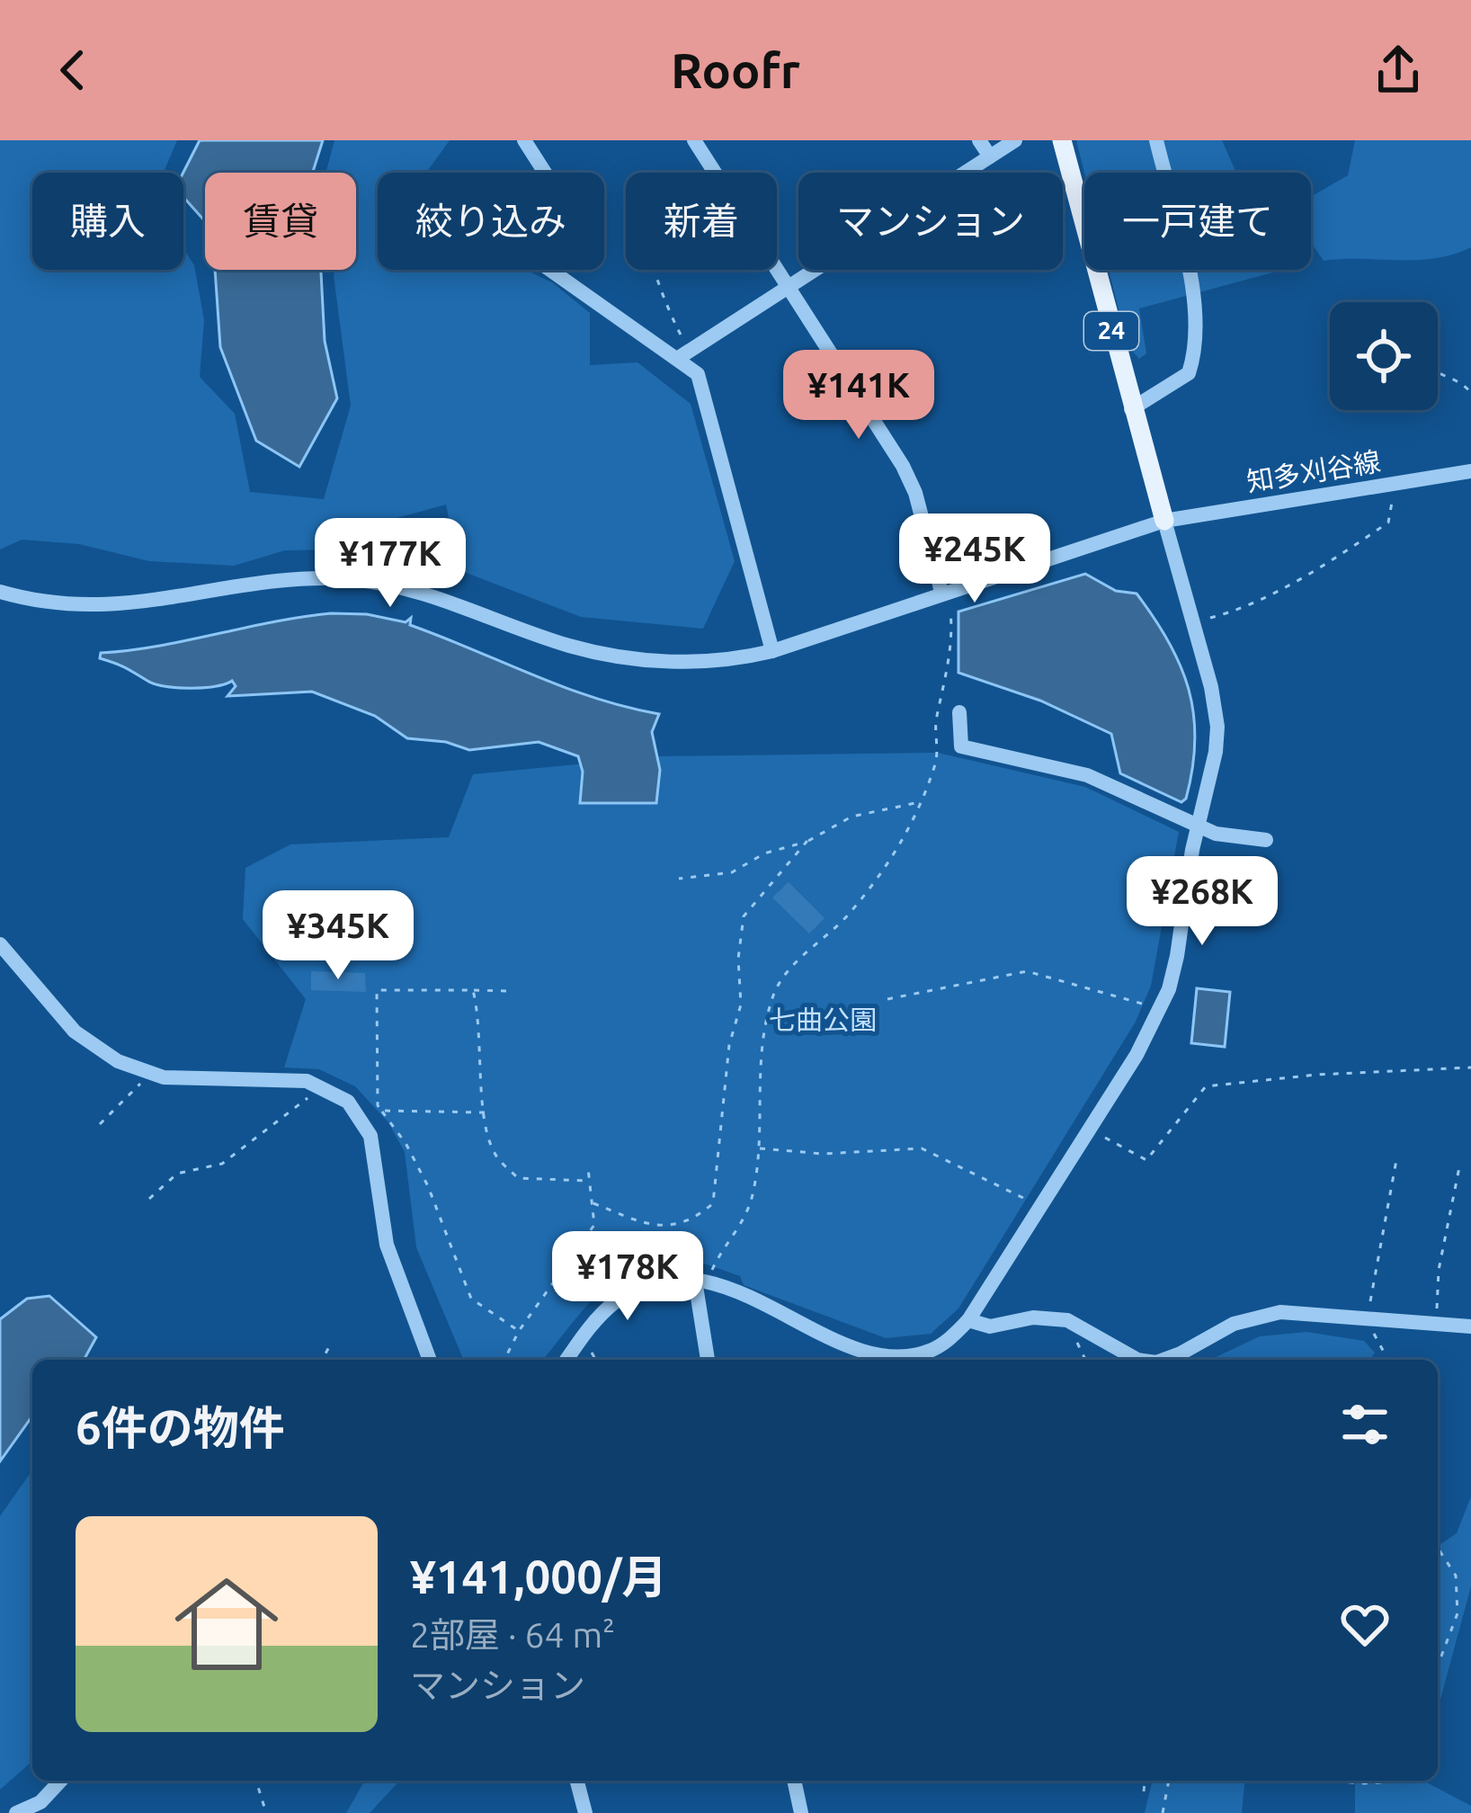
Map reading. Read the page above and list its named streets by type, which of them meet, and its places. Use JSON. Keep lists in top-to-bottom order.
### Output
{
  "streets": {
    "main road": ["24"],
    "street": ["知多刈谷線"]
  },
  "crossings": [
    ["24", "知多刈谷線"]
  ],
  "parks": ["七曲公園"],
  "page": {
    "header": "Roofr",
    "chip": [
      "購入",
      "賃貸",
      "絞り込み",
      "新着",
      "マンション",
      "一戸建て"
    ],
    "price": [
      "¥141K",
      "¥245K",
      "¥177K",
      "¥268K",
      "¥345K",
      "¥178K"
    ],
    "heading": "6件の物件",
    "list": [
      {
        "name": "¥141,000/月",
        "note": "2部屋 · 64 m² · マンション"
      }
    ]
  }
}
